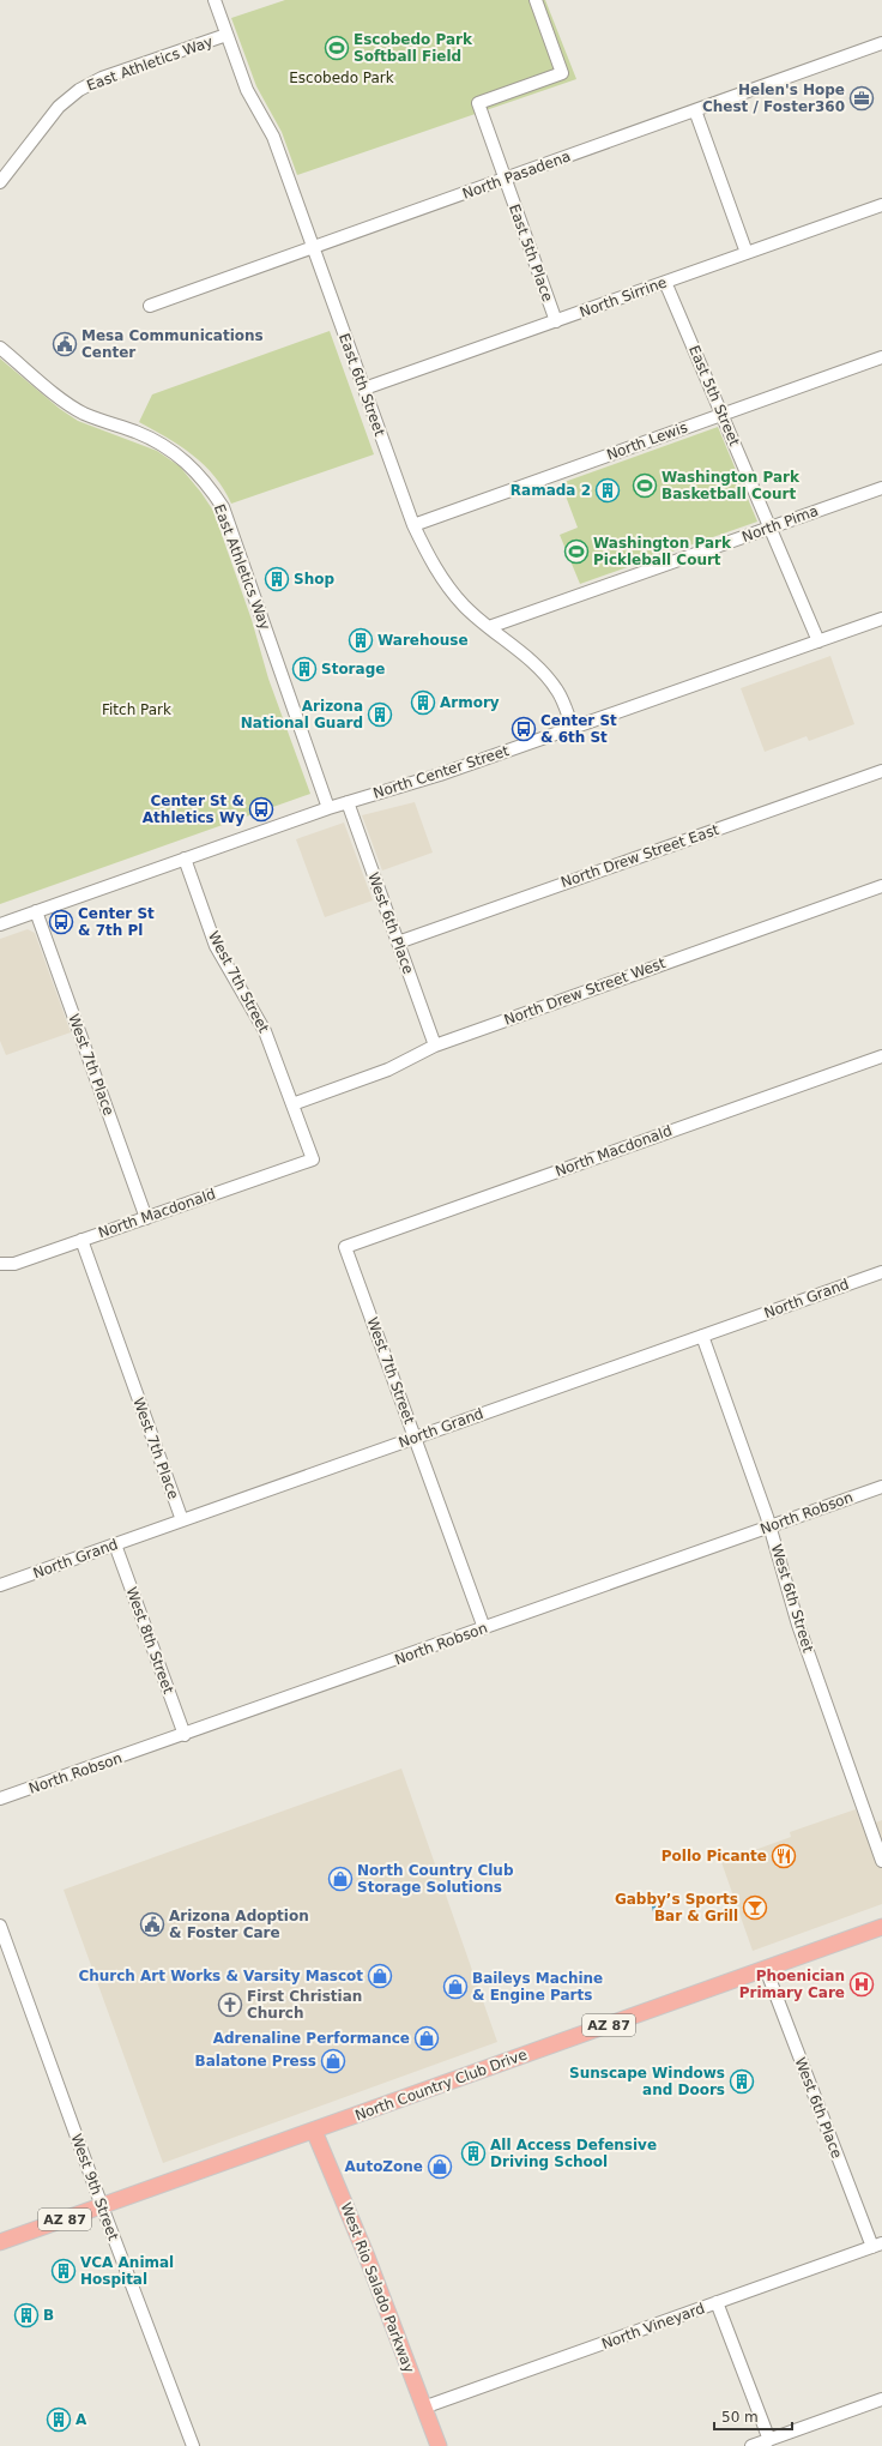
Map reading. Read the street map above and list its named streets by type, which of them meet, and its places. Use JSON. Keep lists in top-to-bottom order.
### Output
{
  "streets": {
    "main road": ["AZ 87", "North Country Club Drive", "West Rio Salado Parkway"],
    "street": [
      "East Athletics Way",
      "North Pasadena",
      "East 5th Place",
      "North Sirrine",
      "East 6th Street",
      "East 5th Street",
      "North Lewis",
      "North Pima",
      "North Center Street",
      "North Drew Street East",
      "West 6th Place",
      "West 7th Street",
      "North Drew Street West",
      "West 7th Place",
      "North Macdonald",
      "North Grand",
      "North Robson",
      "West 6th Street",
      "West 8th Street",
      "West 9th Street",
      "North Vineyard"
    ]
  },
  "crossings": [
    ["East Athletics Way", "East 6th Street"],
    ["East Athletics Way", "North Center Street"],
    ["North Pasadena", "East 5th Place"],
    ["North Pasadena", "East 6th Street"],
    ["East 5th Place", "North Sirrine"],
    ["North Sirrine", "East 6th Street"],
    ["North Sirrine", "East 5th Street"],
    ["East 6th Street", "North Lewis"],
    ["East 6th Street", "North Pima"],
    ["East 6th Street", "North Center Street"],
    ["East 5th Street", "North Lewis"],
    ["East 5th Street", "North Pima"],
    ["East 5th Street", "North Center Street"],
    ["North Center Street", "West 6th Place"],
    ["North Center Street", "West 7th Street"],
    ["North Center Street", "West 7th Place"],
    ["North Drew Street East", "West 6th Place"],
    ["West 6th Place", "North Drew Street West"],
    ["West 6th Place", "North Country Club Drive"],
    ["West 6th Place", "North Vineyard"],
    ["West 7th Street", "North Drew Street West"],
    ["West 7th Street", "North Macdonald"],
    ["West 7th Street", "North Grand"],
    ["West 7th Street", "North Robson"],
    ["West 7th Place", "North Macdonald"],
    ["West 7th Place", "North Grand"],
    ["North Grand", "West 6th Street"],
    ["North Grand", "West 8th Street"],
    ["North Robson", "West 6th Street"],
    ["North Robson", "West 8th Street"],
    ["North Country Club Drive", "West 9th Street"],
    ["North Country Club Drive", "West Rio Salado Parkway"],
    ["West Rio Salado Parkway", "North Vineyard"]
  ],
  "parks": ["Escobedo Park", "Fitch Park"],
  "places": {
    "sports": ["Escobedo Park Softball Field", "Washington Park Basketball Court", "Washington Park Pickleball Court"],
    "office": ["Helen's Hope Chest / Foster360"],
    "public building": ["Mesa Communications Center", "Arizona Adoption & Foster Care"],
    "building": [
      "Ramada 2",
      "Shop",
      "Warehouse",
      "Storage",
      "Armory",
      "Arizona National Guard",
      "Sunscape Windows and Doors",
      "All Access Defensive Driving School",
      "VCA Animal Hospital",
      "B",
      "A"
    ],
    "bus stop": ["Center St & 6th St", "Center St & Athletics Wy", "Center St & 7th Pl"],
    "restaurant": ["Pollo Picante"],
    "shop": [
      "North Country Club Storage Solutions",
      "Church Art Works & Varsity Mascot",
      "Baileys Machine & Engine Parts",
      "Adrenaline Performance",
      "Balatone Press",
      "AutoZone"
    ],
    "bar": ["Gabby’s Sports Bar & Grill"],
    "hospital": ["Phoenician Primary Care"],
    "church": ["First Christian Church"]
  },
  "scale_bar": "50 m"
}
